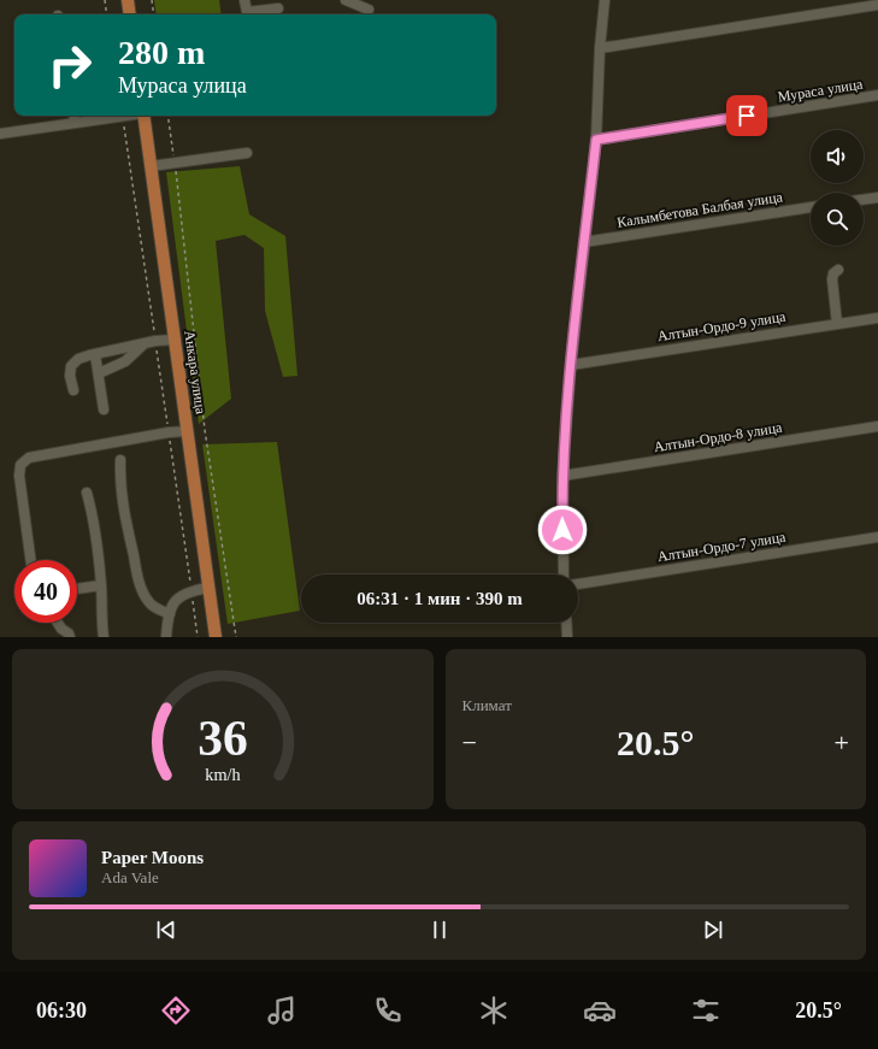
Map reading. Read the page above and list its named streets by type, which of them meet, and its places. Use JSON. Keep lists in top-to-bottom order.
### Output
{
  "streets": {
    "main road": ["Анкара улица"],
    "street": [
      "Мураса улица",
      "Калымбетова Балбая улица",
      "Алтын-Ордо-9 улица",
      "Алтын-Ордо-8 улица",
      "Алтын-Ордо-7 улица"
    ]
  },
  "page": {
    "turn": ["280 m", "Мураса улица"],
    "limit": "40",
    "trip": "06:31 · 1 мин · 390 m",
    "tile": "Климат",
    "heat": ["−", "20.5°", "+"],
    "song": ["Paper Moons", "Ada Vale"],
    "tabs": ["06:30", "20.5°"],
    "gauge": ["36", "km/h"]
  }
}
